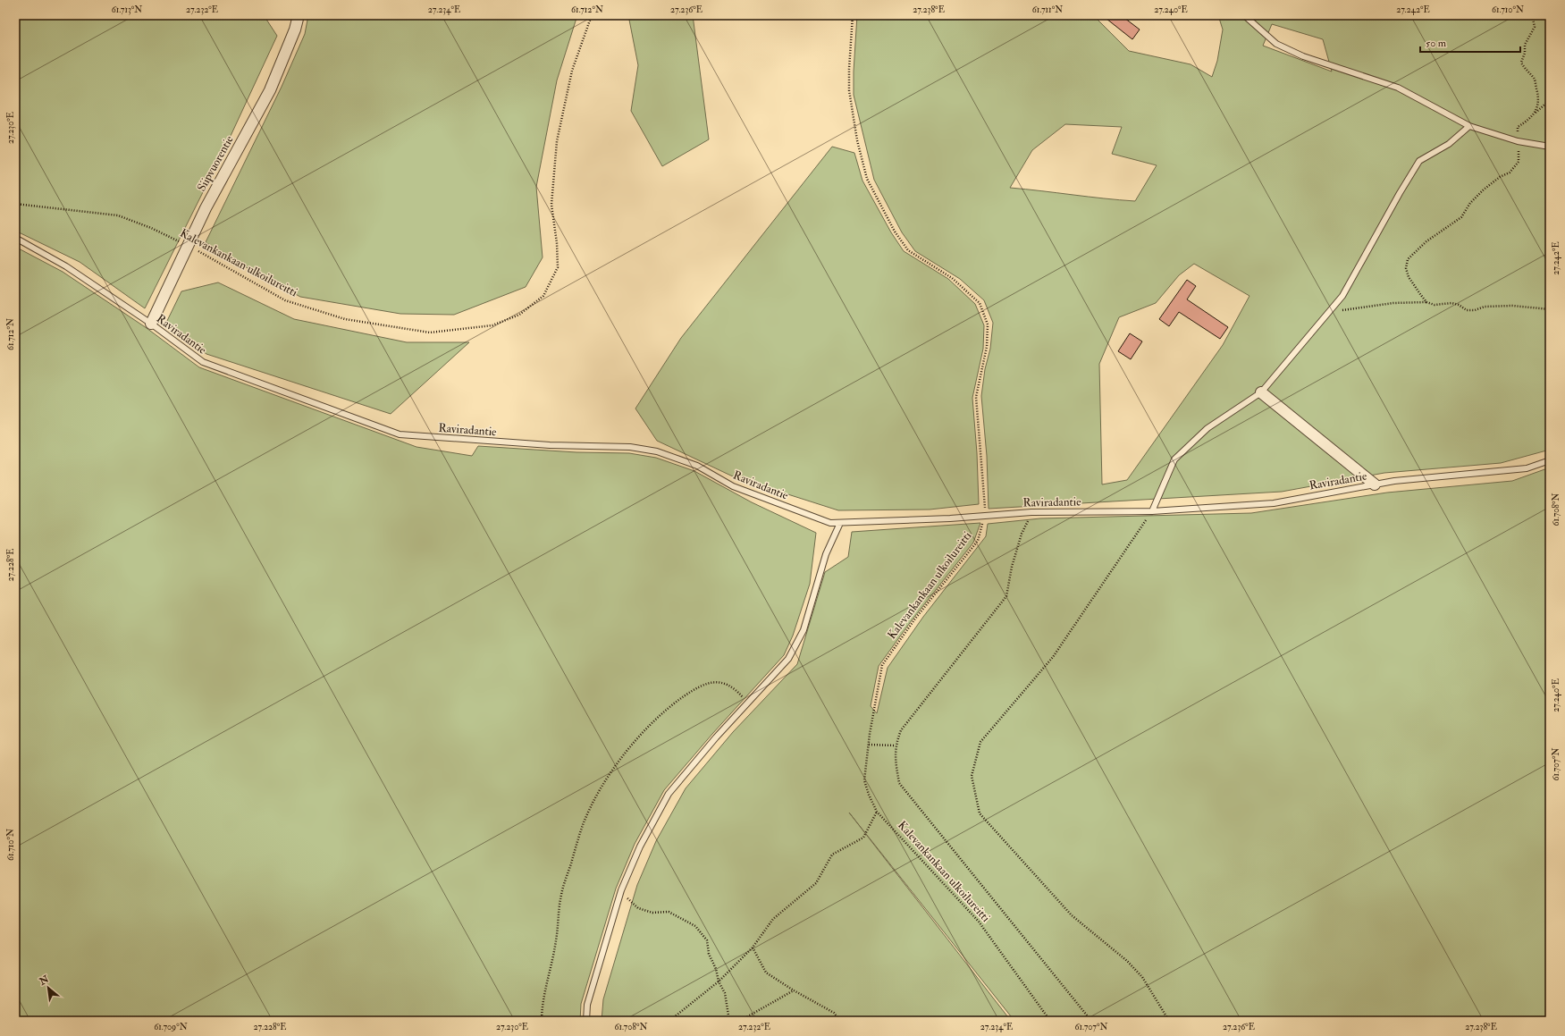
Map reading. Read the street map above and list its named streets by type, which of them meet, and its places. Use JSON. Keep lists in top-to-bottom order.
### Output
{
  "streets": {
    "street": ["Siipvuorentie"],
    "lane": ["Raviradantie"],
    "path": ["Kalevankankaan ulkoilureitti"]
  },
  "crossings": [
    ["Siipvuorentie", "Kalevankankaan ulkoilureitti"],
    ["Siipvuorentie", "Raviradantie"],
    ["Kalevankankaan ulkoilureitti", "Raviradantie"]
  ],
  "scale_bar": "50 m",
  "north": "top left",
  "coordinates": [
    "61.713°N",
    "27.232°E",
    "27.234°E",
    "61.712°N",
    "27.236°E",
    "27.238°E",
    "61.711°N",
    "27.240°E",
    "27.242°E",
    "61.710°N",
    "27.230°E",
    "61.708°N",
    "27.228°E",
    "61.707°N",
    "61.709°N"
  ]
}
